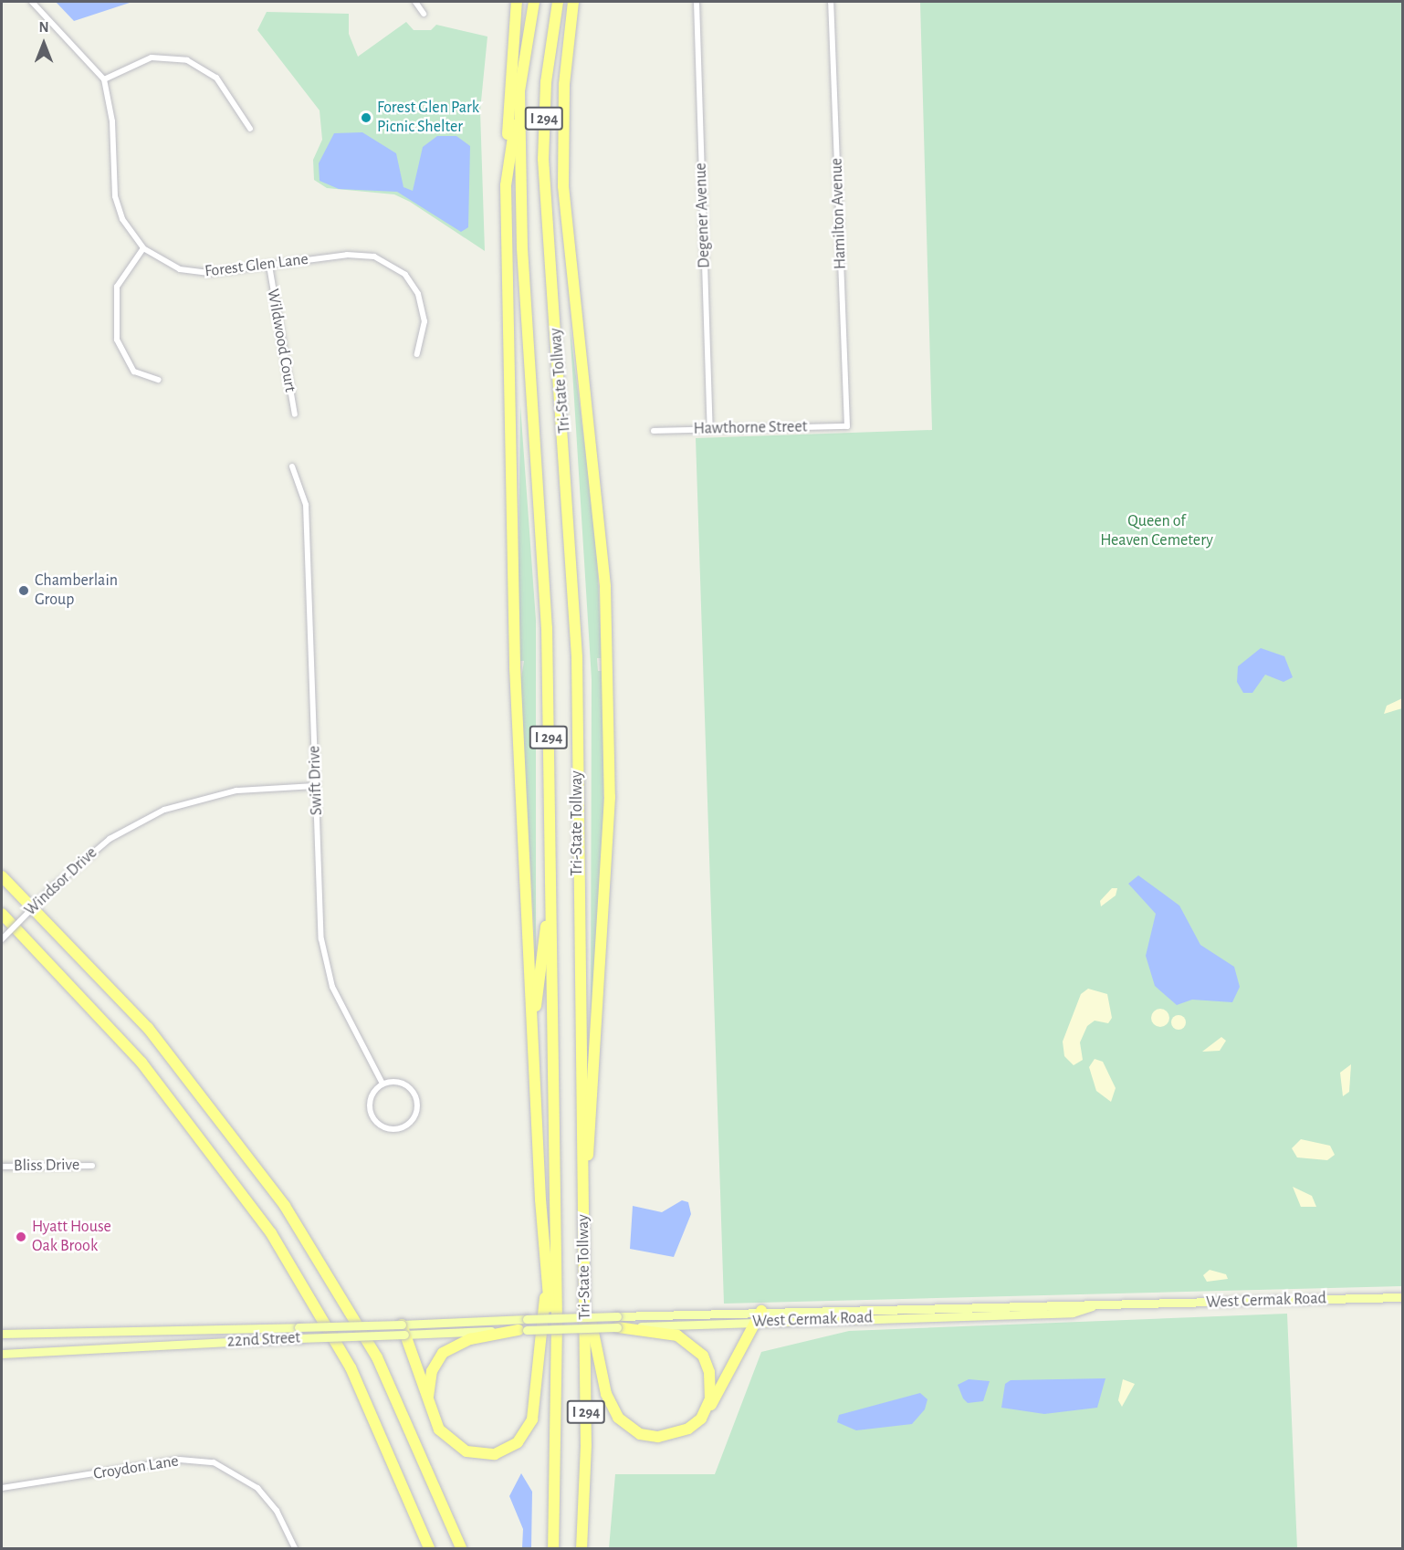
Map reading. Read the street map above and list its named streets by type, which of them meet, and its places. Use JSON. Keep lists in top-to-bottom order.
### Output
{
  "streets": {
    "highway": ["I 294", "Tri-State Tollway"],
    "main road": ["West Cermak Road", "22nd Street"],
    "street": [
      "Hamilton Avenue",
      "Degener Avenue",
      "Forest Glen Lane",
      "Wildwood Court",
      "Hawthorne Street",
      "Swift Drive",
      "Windsor Drive",
      "Bliss Drive",
      "Croydon Lane"
    ]
  },
  "crossings": [
    ["Hamilton Avenue", "Hawthorne Street"],
    ["Degener Avenue", "Hawthorne Street"],
    ["Forest Glen Lane", "Wildwood Court"],
    ["Swift Drive", "Windsor Drive"],
    ["West Cermak Road", "22nd Street"]
  ],
  "parks": ["Queen of Heaven Cemetery"],
  "places": ["Forest Glen Park Picnic Shelter", "Chamberlain Group", "Hyatt House Oak Brook"],
  "north": "top"
}
